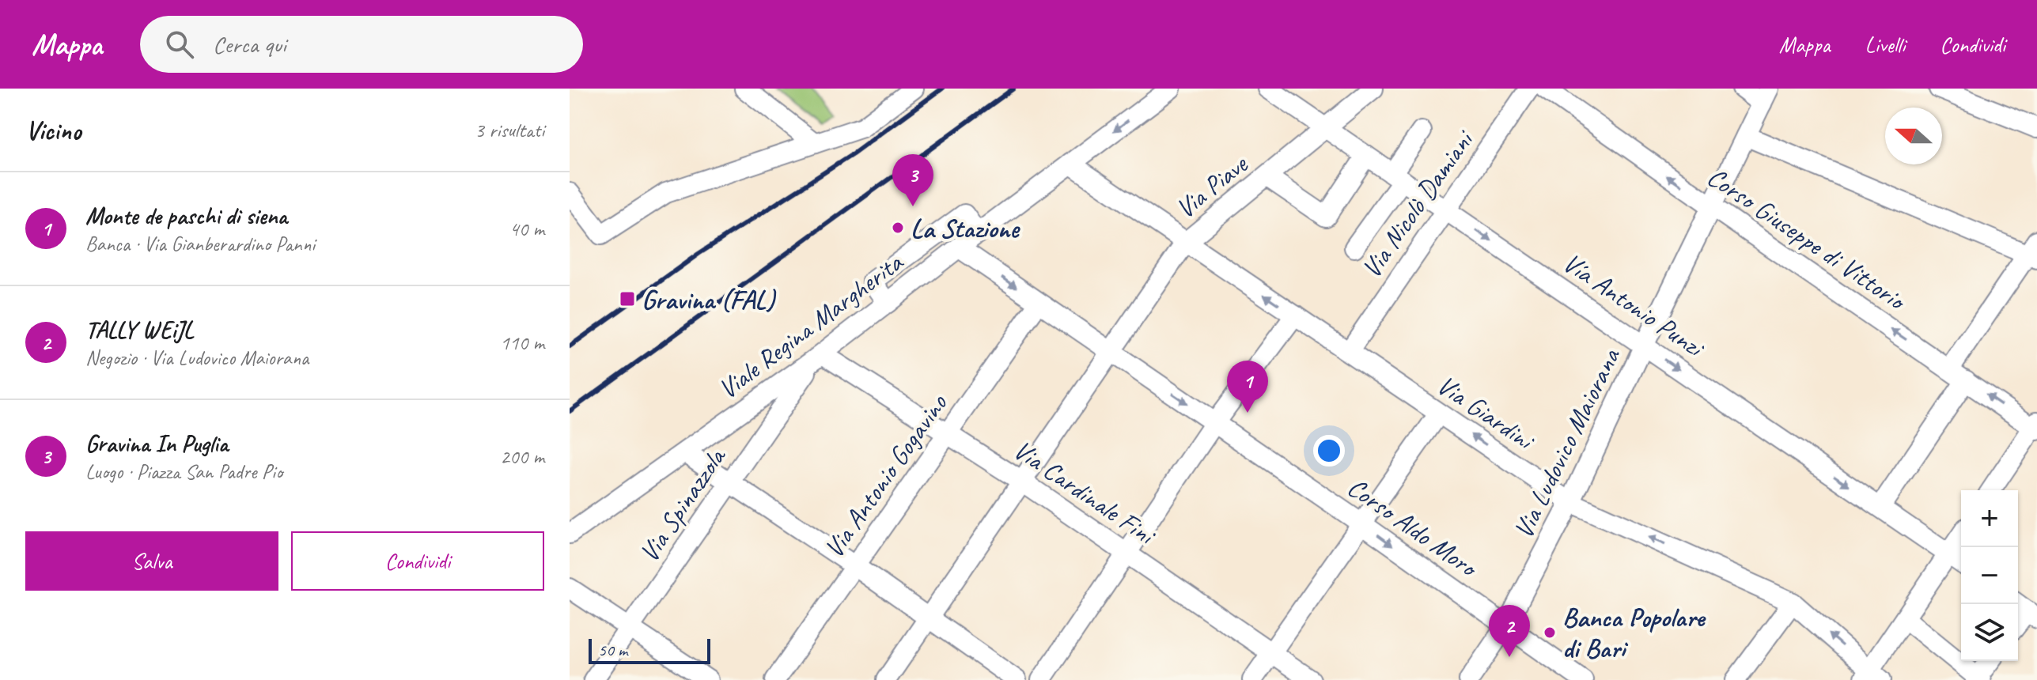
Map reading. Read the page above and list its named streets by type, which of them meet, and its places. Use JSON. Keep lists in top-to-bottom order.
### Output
{
  "streets": {
    "street": [
      "Via Piave",
      "Via Nicolò Damiani",
      "Corso Giuseppe di Vittorio",
      "Vía Antonio Punzi",
      "Viale Regina Margherita",
      "Via Giardini",
      "Via Ludovico Maiorana",
      "Via Antonio Gogavino",
      "Via Cardinale Fini",
      "Via Spinazzola",
      "Corso Aldo Moro"
    ]
  },
  "crossings": [
    ["Via Piave", "Vía Antonio Punzi"],
    ["Via Piave", "Via Giardini"],
    ["Via Piave", "Via Cardinale Fini"],
    ["Via Piave", "Corso Aldo Moro"],
    ["Via Nicolò Damiani", "Vía Antonio Punzi"],
    ["Via Nicolò Damiani", "Via Giardini"],
    ["Corso Giuseppe di Vittorio", "Via Ludovico Maiorana"],
    ["Vía Antonio Punzi", "Via Ludovico Maiorana"],
    ["Viale Regina Margherita", "Via Giardini"],
    ["Viale Regina Margherita", "Via Cardinale Fini"],
    ["Viale Regina Margherita", "Via Spinazzola"],
    ["Viale Regina Margherita", "Corso Aldo Moro"],
    ["Via Giardini", "Via Ludovico Maiorana"],
    ["Via Ludovico Maiorana", "Corso Aldo Moro"],
    ["Via Antonio Gogavino", "Via Cardinale Fini"],
    ["Via Antonio Gogavino", "Corso Aldo Moro"],
    ["Via Cardinale Fini", "Via Spinazzola"]
  ],
  "one_way": ["Vía Antonio Punzi", "Via Giardini", "Corso Aldo Moro"],
  "places": {
    "other": ["La Stazione", "Banca Popolare di Bari"],
    "transit": ["Gravina (FAL)"]
  },
  "scale_bar": "50 m",
  "north": "left",
  "page": {
    "header": "Mappa",
    "search": "Cerca qui",
    "nav": ["Mappa", "Livelli", "Condividi"],
    "heading": ["Vicino", "3 risultati"],
    "pins": ["3", "1", "2"],
    "list": [
      {
        "mark": "1",
        "name": "Monte de paschi di siena",
        "note": "Banca · Via Gianberardino Panni",
        "value": "40 m"
      },
      {
        "mark": "2",
        "name": "TALLY WEiJL",
        "note": "Negozio · Via Ludovico Maiorana",
        "value": "110 m"
      },
      {
        "mark": "3",
        "name": "Gravina In Puglia",
        "note": "Luogo · Piazza San Padre Pio",
        "value": "200 m"
      }
    ],
    "map_buttons": ["+", "−"],
    "buttons": ["Salva", "Condividi"],
    "scale": "50 m"
  }
}
